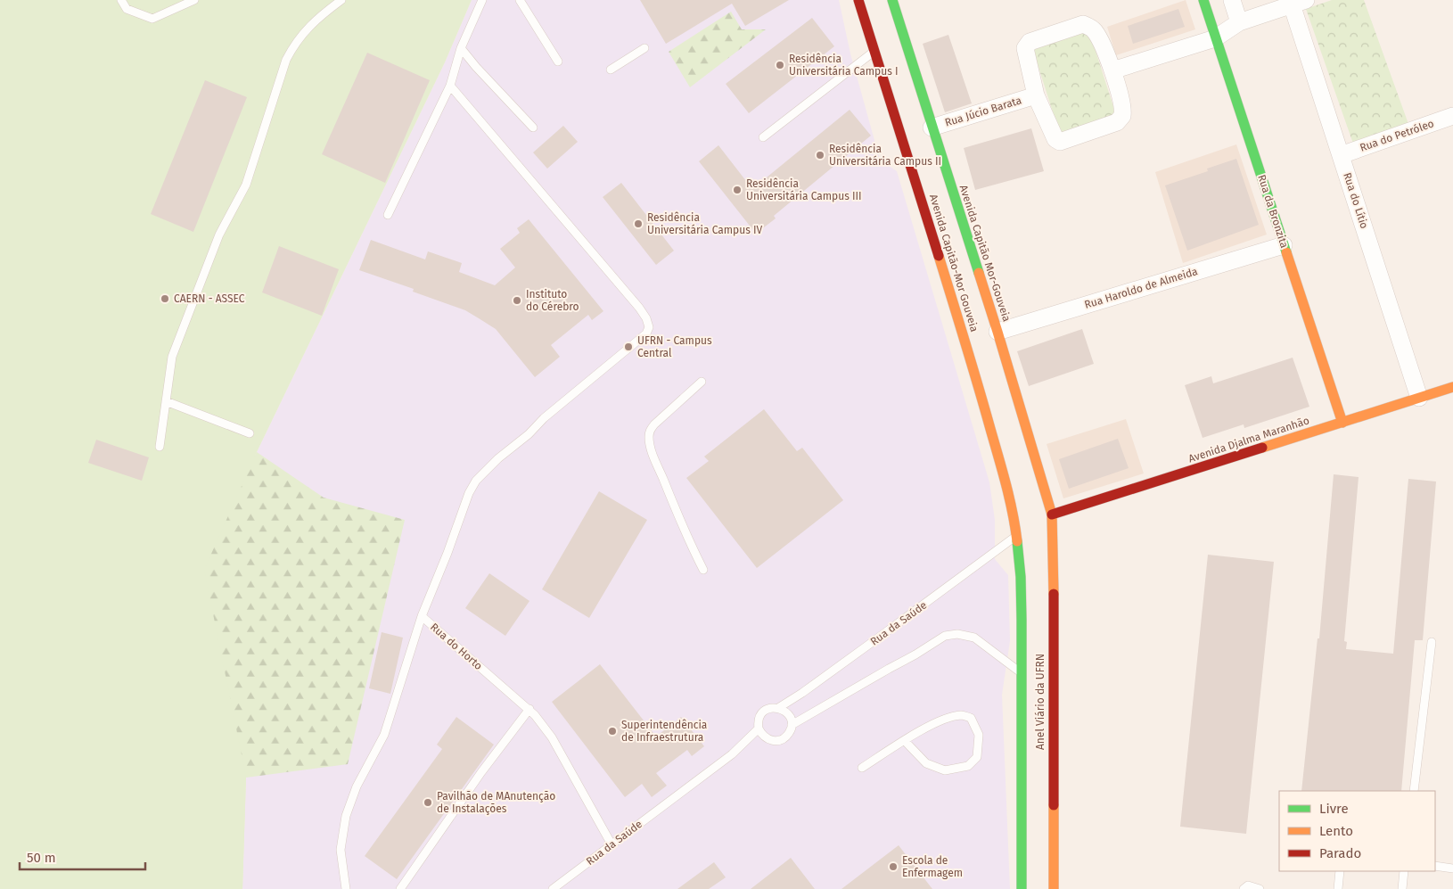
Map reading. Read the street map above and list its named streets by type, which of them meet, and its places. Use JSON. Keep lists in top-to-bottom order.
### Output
{
  "streets": {
    "main road": [
      "Rua da Bronzita",
      "Avenida Capitão Mor-Gouveia",
      "Avenida Capitão-Mor Gouveia",
      "Avenida Djalma Maranhão",
      "Anel Viário da UFRN"
    ],
    "street": [
      "Rua Júcio Barata",
      "Rua do Petróleo",
      "Rua do Lítio",
      "Rua Haroldo de Almeida"
    ],
    "lane": ["Rua da Saúde", "Rua do Horto"]
  },
  "crossings": [
    ["Rua Júcio Barata", "Avenida Capitão Mor-Gouveia"],
    ["Rua do Petróleo", "Rua do Lítio"],
    ["Rua do Lítio", "Avenida Djalma Maranhão"],
    ["Rua da Bronzita", "Rua Haroldo de Almeida"],
    ["Rua da Bronzita", "Avenida Djalma Maranhão"],
    ["Avenida Capitão Mor-Gouveia", "Rua Haroldo de Almeida"],
    ["Avenida Capitão Mor-Gouveia", "Avenida Djalma Maranhão"],
    ["Avenida Capitão Mor-Gouveia", "Anel Viário da UFRN"],
    ["Avenida Capitão-Mor Gouveia", "Rua da Saúde"],
    ["Avenida Capitão-Mor Gouveia", "Anel Viário da UFRN"],
    ["Avenida Djalma Maranhão", "Anel Viário da UFRN"],
    ["Rua da Saúde", "Rua do Horto"],
    ["Rua da Saúde", "Anel Viário da UFRN"]
  ],
  "places": [
    "Residência Universitária Campus I",
    "Residência Universitária Campus II",
    "Residência Universitária Campus III",
    "Residência Universitária Campus IV",
    "CAERN - ASSEC",
    "Instituto do Cérebro",
    "UFRN - Campus Central",
    "Superintendência de Infraestrutura",
    "Pavilhão de MAnutenção de Instalações",
    "Escola de Enfermagem"
  ],
  "legend": ["Livre", "Lento", "Parado"],
  "scale_bar": "50 m"
}
